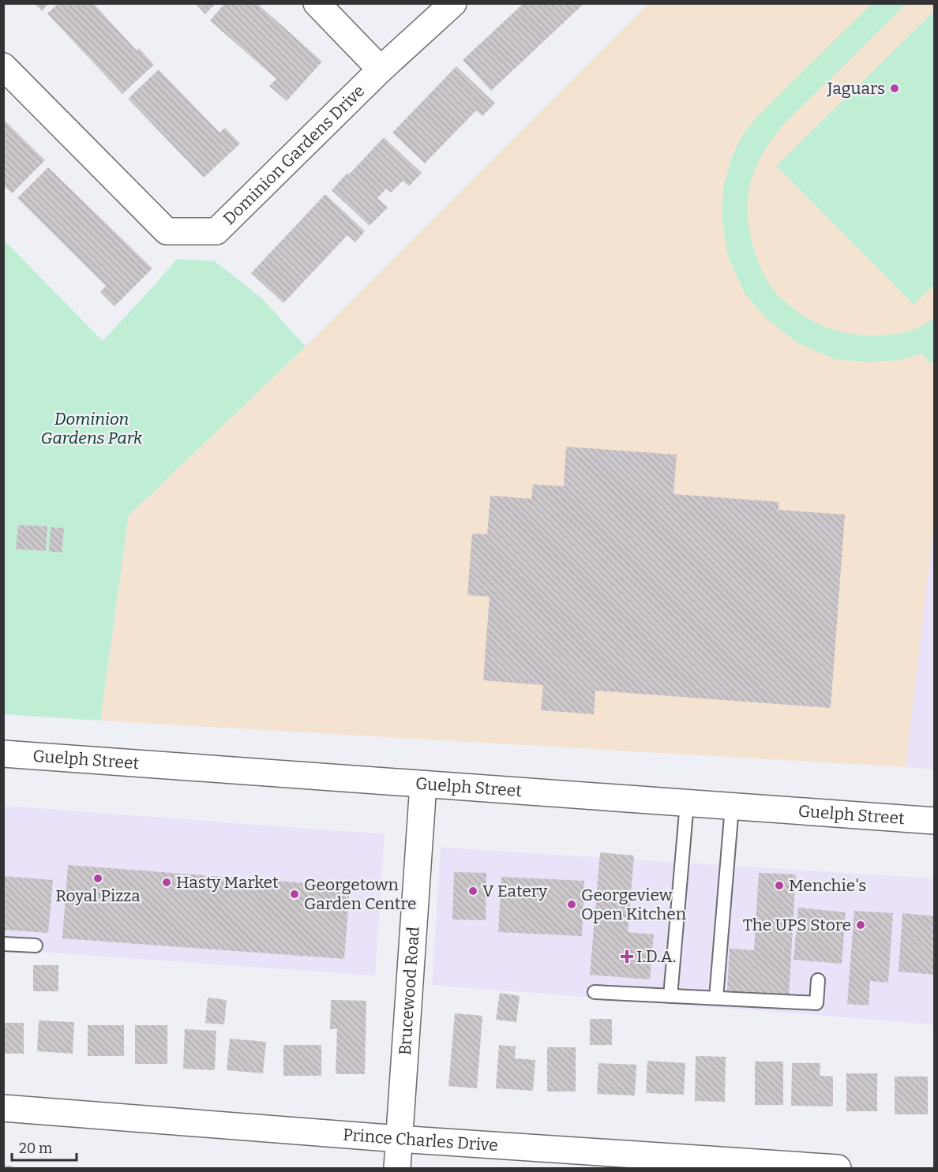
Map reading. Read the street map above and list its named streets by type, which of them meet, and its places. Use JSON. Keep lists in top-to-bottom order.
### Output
{
  "streets": {
    "street": [
      "Dominion Gardens Drive",
      "Guelph Street",
      "Brucewood Road",
      "Prince Charles Drive"
    ]
  },
  "crossings": [
    ["Guelph Street", "Brucewood Road"],
    ["Brucewood Road", "Prince Charles Drive"]
  ],
  "parks": ["Dominion Gardens Park"],
  "places": {
    "other": [
      "Jaguars",
      "Royal Pizza",
      "Hasty Market",
      "Menchie's",
      "V Eatery",
      "Georgetown Garden Centre",
      "Georgeview Open Kitchen",
      "The UPS Store"
    ],
    "health": ["I.D.A."]
  },
  "scale_bar": "20 m"
}
